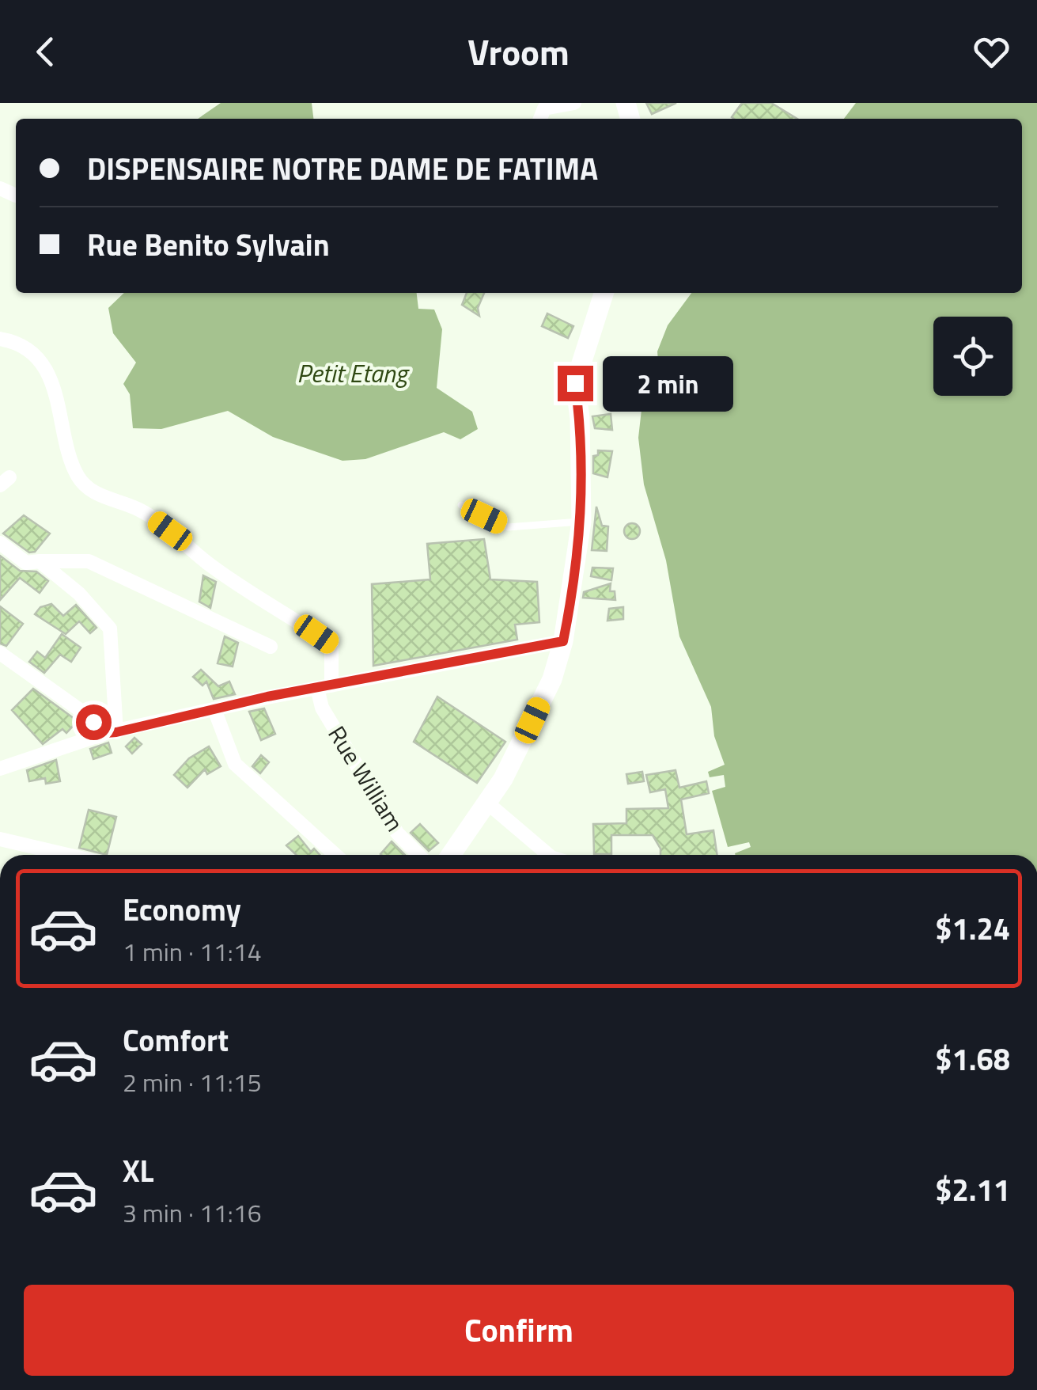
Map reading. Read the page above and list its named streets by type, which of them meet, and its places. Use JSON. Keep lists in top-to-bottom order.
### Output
{
  "streets": {
    "street": ["Rue William"]
  },
  "water": ["Petit Etang"],
  "page": {
    "header": "Vroom",
    "banner": ["DISPENSAIRE NOTRE DAME DE FATIMA", "Rue Benito Sylvain"],
    "bubble": "2 min",
    "list": [
      {
        "name": "Economy",
        "note": "1 min · 11:14",
        "value": "$1.24"
      },
      {
        "name": "Comfort",
        "note": "2 min · 11:15",
        "value": "$1.68"
      },
      {
        "name": "XL",
        "note": "3 min · 11:16",
        "value": "$2.11"
      }
    ],
    "buttons": "Confirm"
  }
}
